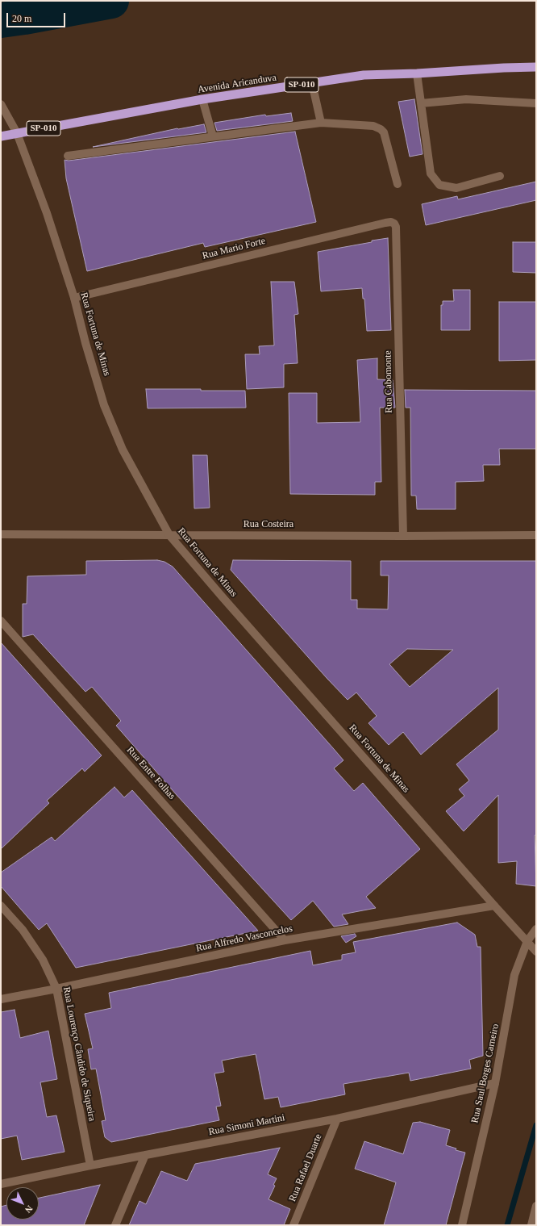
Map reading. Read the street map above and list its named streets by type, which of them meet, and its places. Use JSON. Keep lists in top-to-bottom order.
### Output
{
  "streets": {
    "highway": ["Avenida Aricanduva", "SP-010"],
    "street": [
      "Rua Mario Forte",
      "Rua Fortuna de Minas",
      "Rua Cabomonte",
      "Rua Costeira",
      "Rua Entre Folhas",
      "Rua Alfredo Vasconcelos",
      "Rua Lourenço Cândido de Siqueira",
      "Rua Saul Borges Carneiro",
      "Rua Simoni Martini",
      "Rua Rafael Duarte"
    ]
  },
  "crossings": [
    ["Avenida Aricanduva", "Rua Fortuna de Minas"],
    ["Rua Mario Forte", "Rua Fortuna de Minas"],
    ["Rua Mario Forte", "Rua Cabomonte"],
    ["Rua Fortuna de Minas", "Rua Costeira"],
    ["Rua Fortuna de Minas", "Rua Alfredo Vasconcelos"],
    ["Rua Fortuna de Minas", "Rua Saul Borges Carneiro"],
    ["Rua Cabomonte", "Rua Costeira"],
    ["Rua Entre Folhas", "Rua Alfredo Vasconcelos"],
    ["Rua Alfredo Vasconcelos", "Rua Lourenço Cândido de Siqueira"],
    ["Rua Lourenço Cândido de Siqueira", "Rua Simoni Martini"],
    ["Rua Saul Borges Carneiro", "Rua Simoni Martini"],
    ["Rua Simoni Martini", "Rua Rafael Duarte"]
  ],
  "scale_bar": "20 m",
  "north": "bottom right"
}
